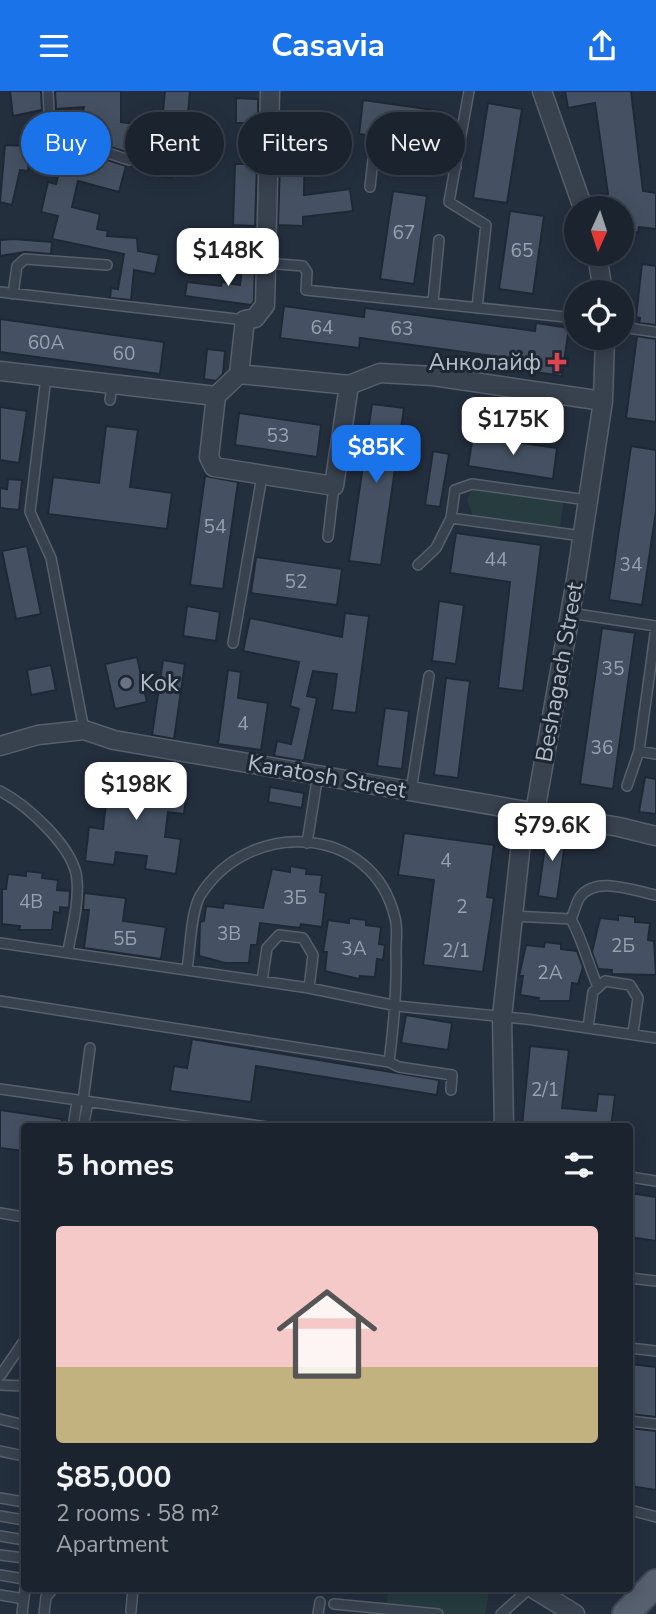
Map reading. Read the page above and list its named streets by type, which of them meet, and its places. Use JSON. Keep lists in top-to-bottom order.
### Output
{
  "streets": {
    "street": ["Beshagach Street", "Karatosh Street"]
  },
  "crossings": [
    ["Beshagach Street", "Karatosh Street"]
  ],
  "places": {
    "health": ["Анколайф"],
    "other": ["Kok"]
  },
  "house_numbers": [
    "67",
    "65",
    "64",
    "63",
    "60А",
    "60",
    "53",
    "54",
    "44",
    "34",
    "52",
    "35",
    "4",
    "36",
    "4",
    "3Б",
    "4В",
    "2",
    "3В",
    "5Б",
    "2Б",
    "3А",
    "2/1",
    "2А",
    "2/1"
  ],
  "north": "bottom",
  "page": {
    "header": "Casavia",
    "chip": [
      "Buy",
      "Rent",
      "Filters",
      "New"
    ],
    "price": [
      "$148K",
      "$175K",
      "$85K",
      "$198K",
      "$79.6K"
    ],
    "heading": "5 homes",
    "list": [
      {
        "name": "$85,000",
        "note": "2 rooms · 58 m² · Apartment"
      }
    ]
  }
}
